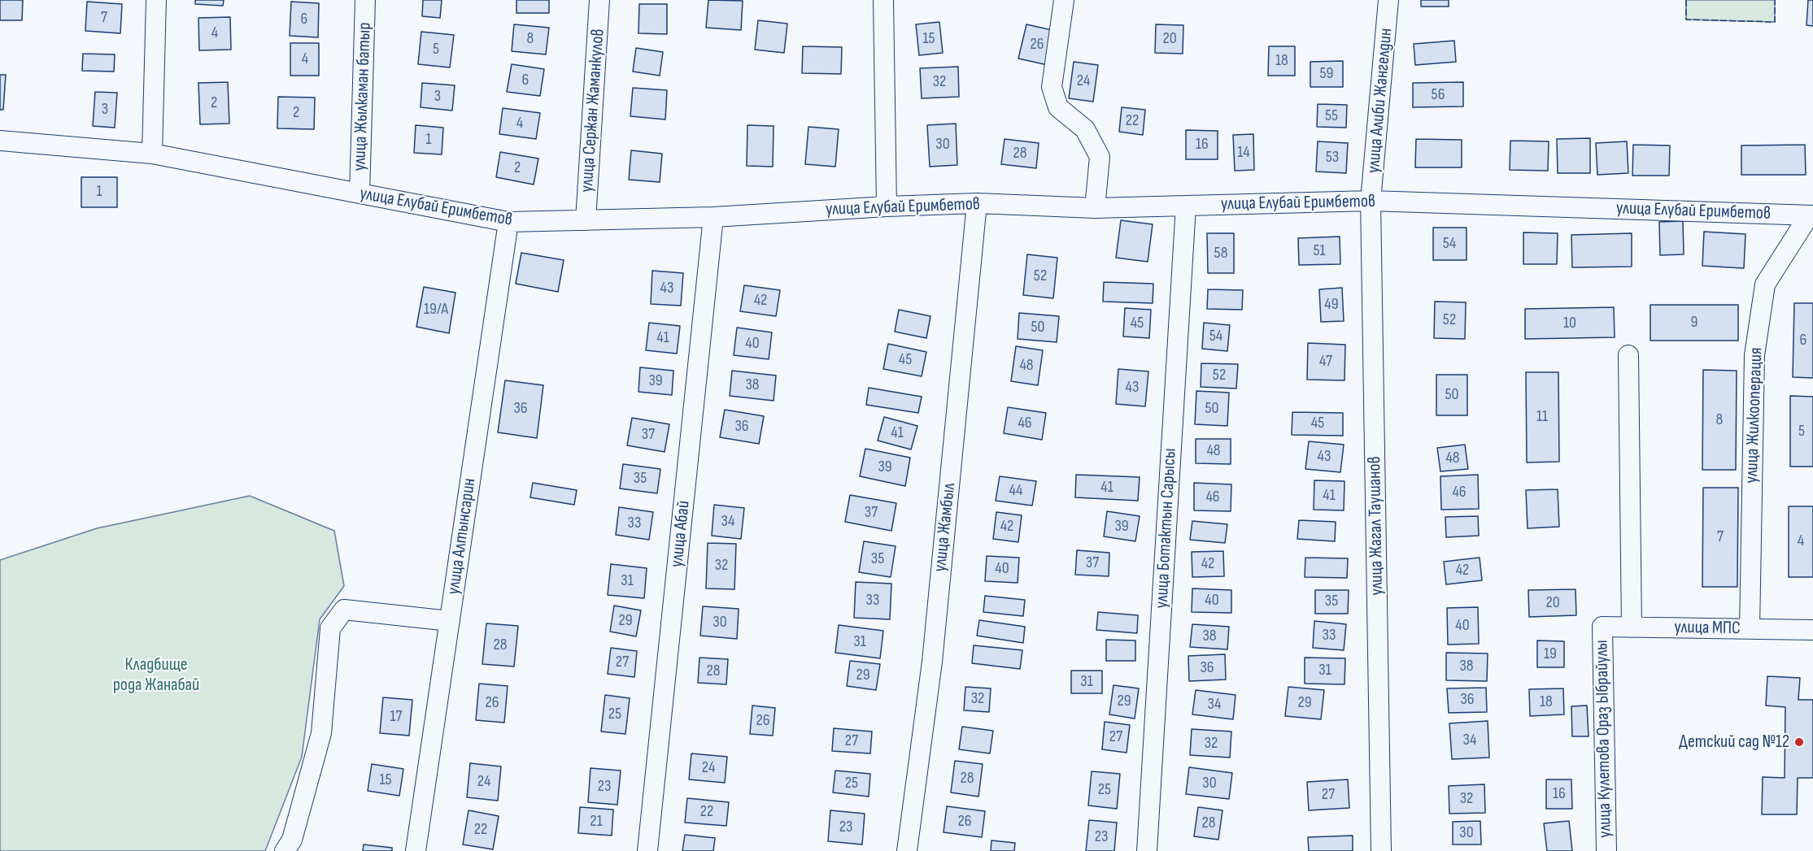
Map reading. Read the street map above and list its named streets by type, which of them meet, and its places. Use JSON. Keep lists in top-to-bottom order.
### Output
{
  "streets": {
    "street": [
      "улица Жылкаман батыр",
      "улица Алиби Жангелдин",
      "улица Сержан Жаманкулов",
      "улица Елубай Еримбетов",
      "улица Жилкооперация",
      "улица Жагал Таушанов",
      "улица Жамбыл",
      "улица Ботактын Сарысы",
      "улица Абай",
      "улица Алтынсарин",
      "улица МПС",
      "улица Кулетова Ораз Ыбрайулы"
    ]
  },
  "crossings": [
    ["улица Жылкаман батыр", "улица Елубай Еримбетов"],
    ["улица Алиби Жангелдин", "улица Елубай Еримбетов"],
    ["улица Алиби Жангелдин", "улица Жагал Таушанов"],
    ["улица Сержан Жаманкулов", "улица Елубай Еримбетов"],
    ["улица Елубай Еримбетов", "улица Жилкооперация"],
    ["улица Елубай Еримбетов", "улица Жагал Таушанов"],
    ["улица Елубай Еримбетов", "улица Жамбыл"],
    ["улица Елубай Еримбетов", "улица Ботактын Сарысы"],
    ["улица Елубай Еримбетов", "улица Абай"],
    ["улица Елубай Еримбетов", "улица Алтынсарин"],
    ["улица Жилкооперация", "улица МПС"],
    ["улица МПС", "улица Кулетова Ораз Ыбрайулы"]
  ],
  "parks": ["Кладбище рода Жанабай"],
  "places": ["Детский сад №12"],
  "house_numbers": [
    "7",
    "6",
    "4",
    "8",
    "15",
    "20",
    "26",
    "5",
    "4",
    "18",
    "59",
    "6",
    "24",
    "32",
    "56",
    "3",
    "2",
    "3",
    "2",
    "55",
    "22",
    "4",
    "1",
    "30",
    "16",
    "14",
    "28",
    "53",
    "2",
    "1",
    "54",
    "51",
    "58",
    "52",
    "43",
    "42",
    "49",
    "19/А",
    "52",
    "9",
    "45",
    "10",
    "50",
    "54",
    "41",
    "6",
    "40",
    "45",
    "47",
    "48",
    "52",
    "39",
    "38",
    "43",
    "50",
    "36",
    "50",
    "11",
    "8",
    "46",
    "45",
    "36",
    "5",
    "41",
    "37",
    "48",
    "43",
    "48",
    "39",
    "35",
    "41",
    "44",
    "46",
    "41",
    "46",
    "37",
    "34",
    "33",
    "42",
    "39",
    "7",
    "4",
    "35",
    "37",
    "42",
    "32",
    "40",
    "42",
    "31",
    "33",
    "40",
    "35",
    "20",
    "29",
    "30",
    "40",
    "33",
    "38",
    "31",
    "28",
    "19",
    "27",
    "38",
    "36",
    "31",
    "28",
    "29",
    "31",
    "32",
    "36",
    "29",
    "18",
    "26",
    "29",
    "34",
    "25",
    "17",
    "26",
    "27",
    "34",
    "27",
    "32",
    "24",
    "28",
    "15",
    "24",
    "25",
    "30",
    "23",
    "25",
    "16",
    "27",
    "32",
    "22",
    "21",
    "26",
    "28",
    "23",
    "22",
    "30",
    "23"
  ]
}
